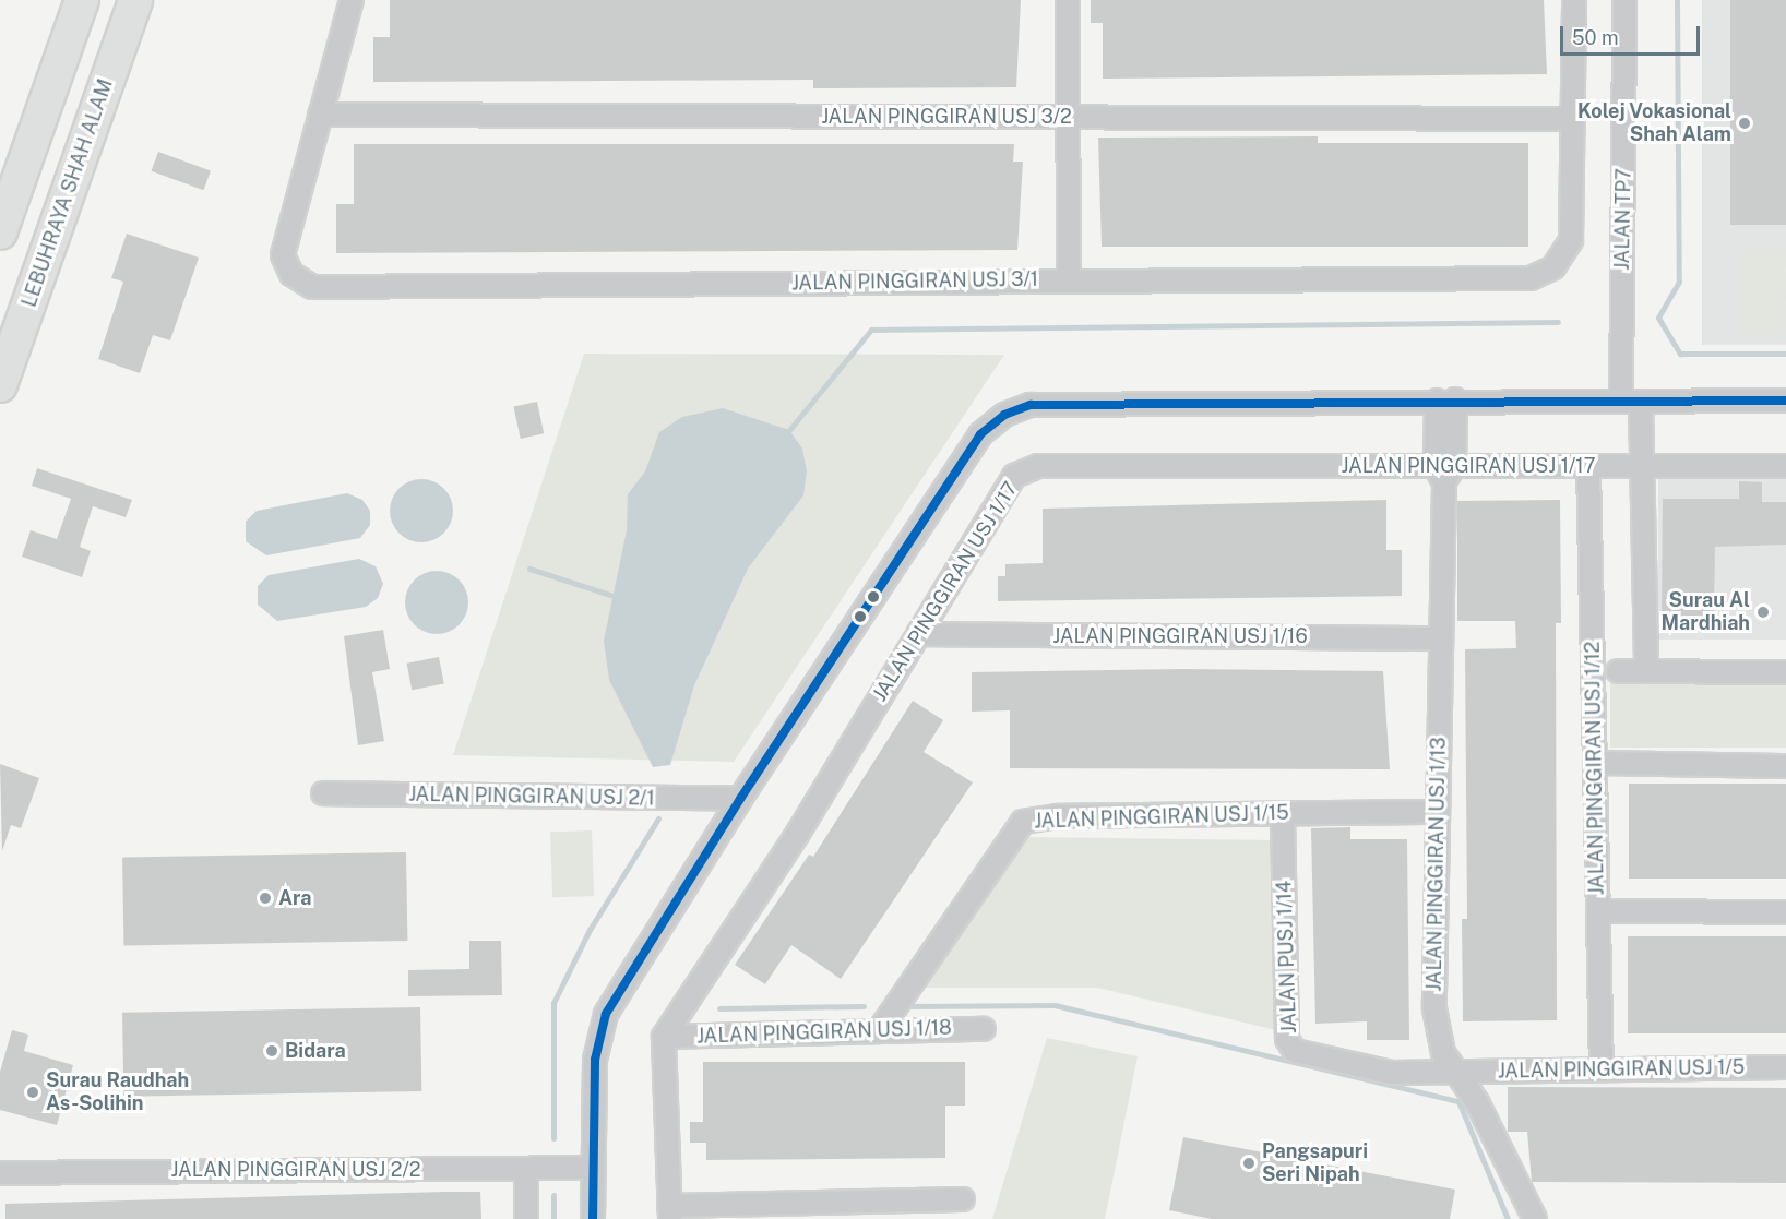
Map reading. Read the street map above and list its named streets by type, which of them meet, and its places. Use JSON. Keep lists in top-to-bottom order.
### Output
{
  "streets": {
    "highway": ["LEBUHRAYA SHAH ALAM"],
    "street": [
      "JALAN PINGGIRAN USJ 3/2",
      "JALAN TP7",
      "JALAN PINGGIRAN USJ 3/1",
      "JALAN PINGGIRAN USJ 1/17",
      "JALAN PINGGIRAN USJ 1/16",
      "JALAN PINGGIRAN USJ 1/12",
      "JALAN PINGGIRAN USJ 2/1",
      "JALAN PINGGIRAN USJ 1/15",
      "JALAN PINGGIRAN USJ 1/13",
      "JALAN PUSJ 1/14",
      "JALAN PINGGIRAN USJ 1/18",
      "JALAN PINGGIRAN USJ 1/5",
      "JALAN PINGGIRAN USJ 2/2"
    ]
  },
  "crossings": [
    ["JALAN PINGGIRAN USJ 3/2", "JALAN PINGGIRAN USJ 3/1"],
    ["JALAN TP7", "JALAN PINGGIRAN USJ 1/17"],
    ["JALAN PINGGIRAN USJ 1/17", "JALAN PINGGIRAN USJ 1/16"],
    ["JALAN PINGGIRAN USJ 1/17", "JALAN PINGGIRAN USJ 1/12"],
    ["JALAN PINGGIRAN USJ 1/17", "JALAN PINGGIRAN USJ 1/13"],
    ["JALAN PINGGIRAN USJ 1/17", "JALAN PINGGIRAN USJ 1/18"],
    ["JALAN PINGGIRAN USJ 1/16", "JALAN PINGGIRAN USJ 1/13"],
    ["JALAN PINGGIRAN USJ 1/12", "JALAN PINGGIRAN USJ 1/5"],
    ["JALAN PINGGIRAN USJ 1/15", "JALAN PINGGIRAN USJ 1/13"],
    ["JALAN PINGGIRAN USJ 1/15", "JALAN PUSJ 1/14"],
    ["JALAN PINGGIRAN USJ 1/15", "JALAN PINGGIRAN USJ 1/18"],
    ["JALAN PINGGIRAN USJ 1/13", "JALAN PUSJ 1/14"],
    ["JALAN PINGGIRAN USJ 1/13", "JALAN PINGGIRAN USJ 1/5"],
    ["JALAN PUSJ 1/14", "JALAN PINGGIRAN USJ 1/5"]
  ],
  "places": [
    "Kolej Vokasional Shah Alam",
    "Surau Al Mardhiah",
    "Ara",
    "Bidara",
    "Surau Raudhah As-Solihin",
    "Pangsapuri Seri Nipah"
  ],
  "scale_bar": "50 m"
}
